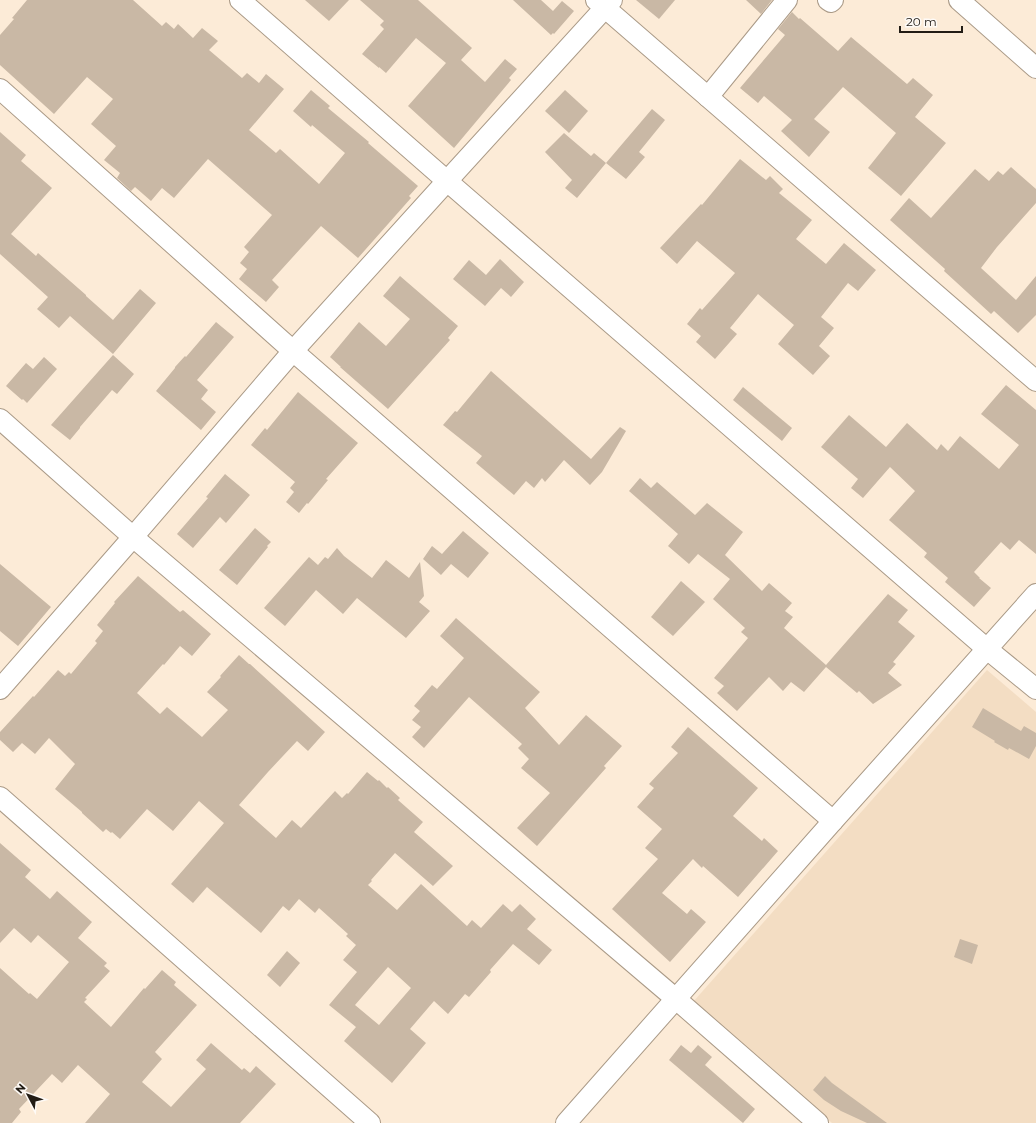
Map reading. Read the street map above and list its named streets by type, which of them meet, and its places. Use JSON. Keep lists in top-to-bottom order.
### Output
{
  "scale_bar": "20 m",
  "north": "top left"
}
